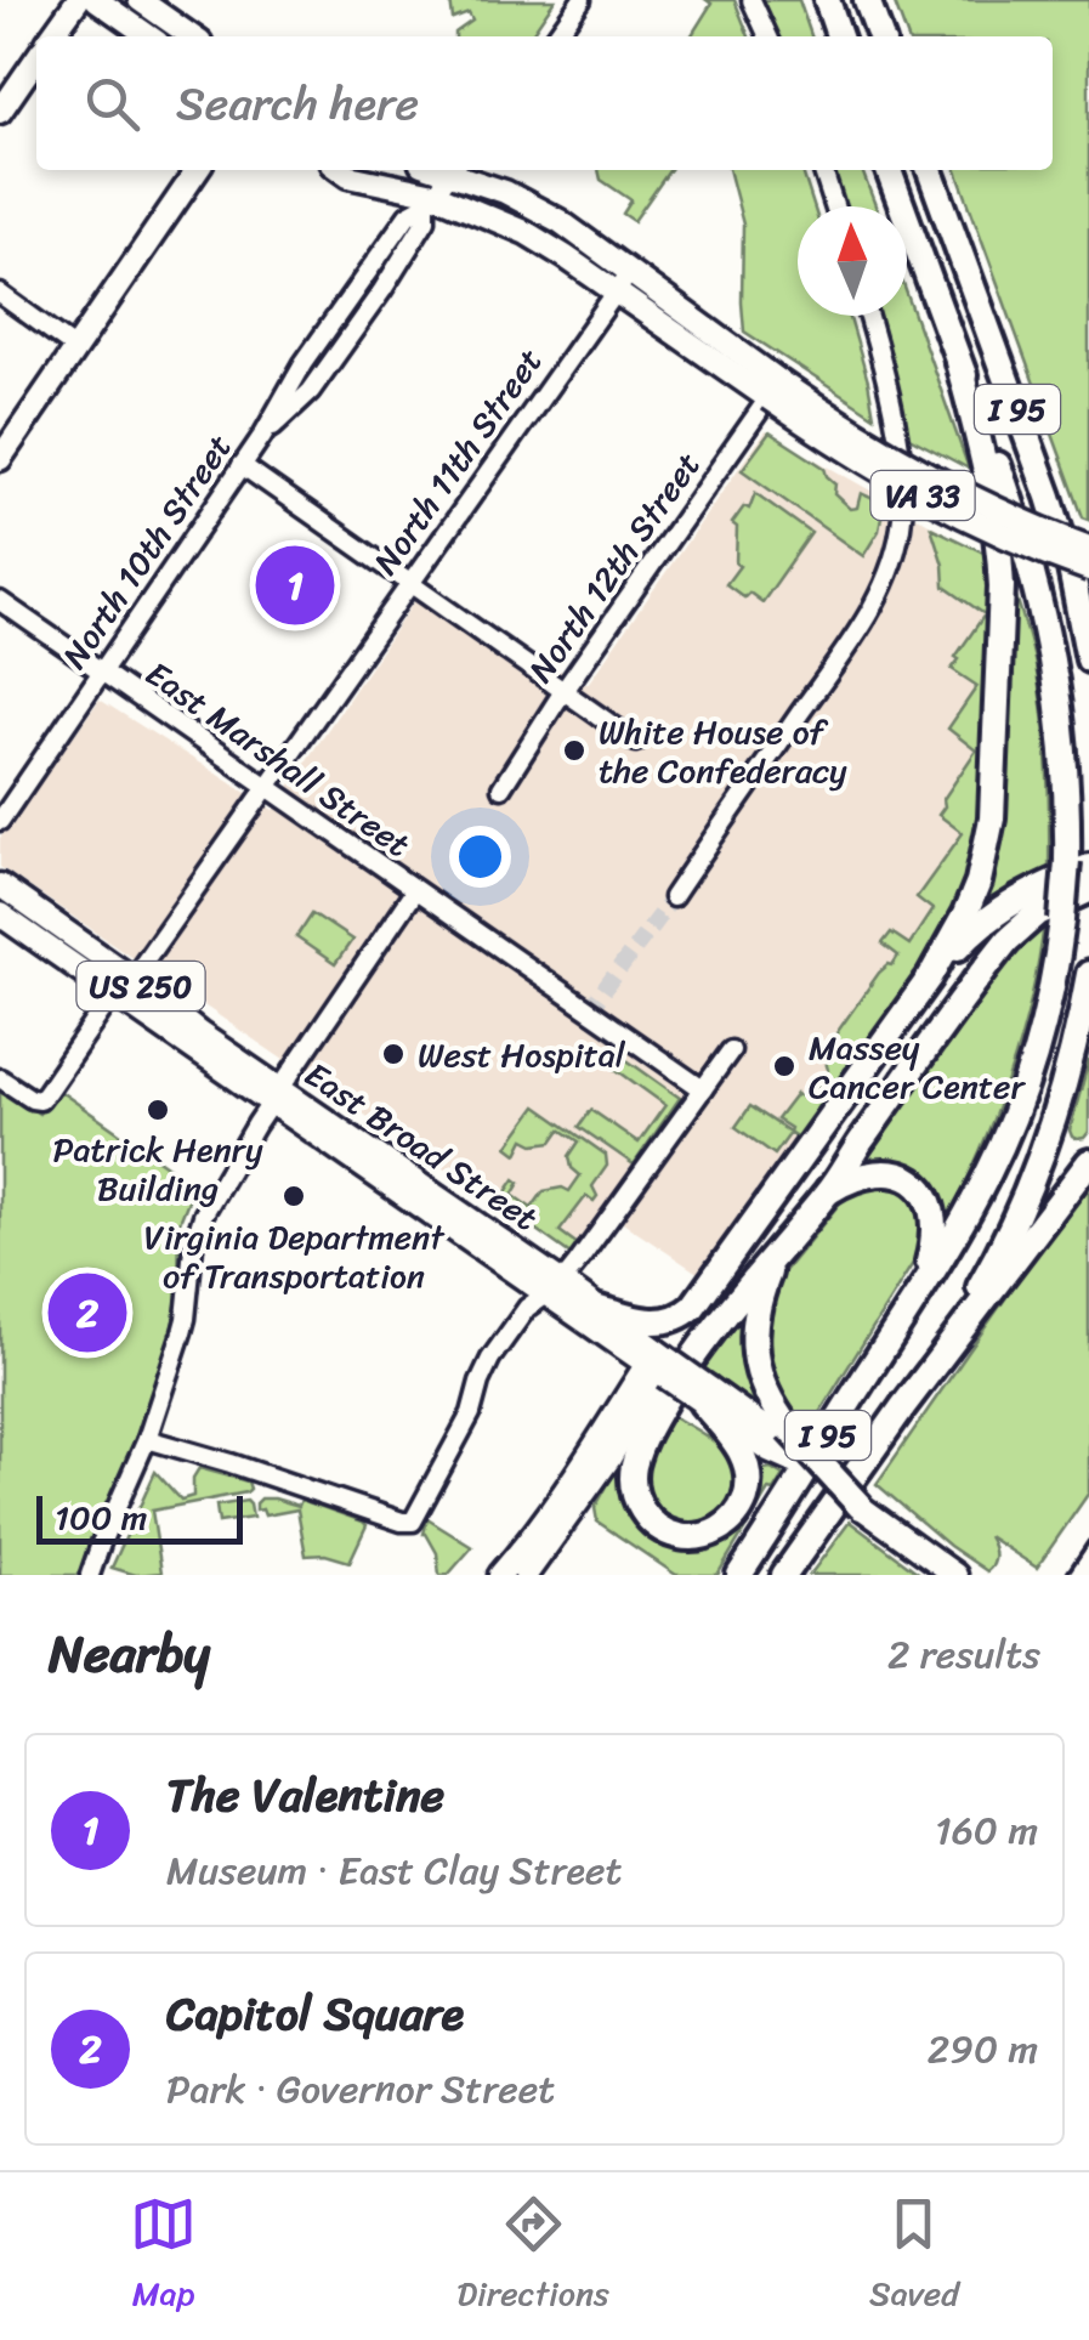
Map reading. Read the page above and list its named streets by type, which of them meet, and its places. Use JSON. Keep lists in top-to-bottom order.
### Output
{
  "streets": {
    "highway": ["I 95"],
    "main road": ["VA 33", "US 250", "East Broad Street"],
    "street": [
      "North 11th Street",
      "North 10th Street",
      "North 12th Street",
      "East Marshall Street"
    ]
  },
  "crossings": [
    ["North 11th Street", "VA 33"],
    ["North 11th Street", "East Marshall Street"],
    ["North 11th Street", "East Broad Street"],
    ["VA 33", "North 10th Street"],
    ["VA 33", "North 12th Street"],
    ["North 10th Street", "East Marshall Street"]
  ],
  "places": [
    "White House of the Confederacy",
    "West Hospital",
    "Massey Cancer Center",
    "Patrick Henry Building",
    "Virginia Department of Transportation"
  ],
  "scale_bar": "100 m",
  "north": "top",
  "page": {
    "search": "Search here",
    "pins": ["1", "2"],
    "scale": "100 m",
    "heading": ["Nearby", "2 results"],
    "list": [
      {
        "mark": "1",
        "name": "The Valentine",
        "note": "Museum · East Clay Street",
        "value": "160 m"
      },
      {
        "mark": "2",
        "name": "Capitol Square",
        "note": "Park · Governor Street",
        "value": "290 m"
      }
    ],
    "nav": ["Map", "Directions", "Saved"]
  }
}
